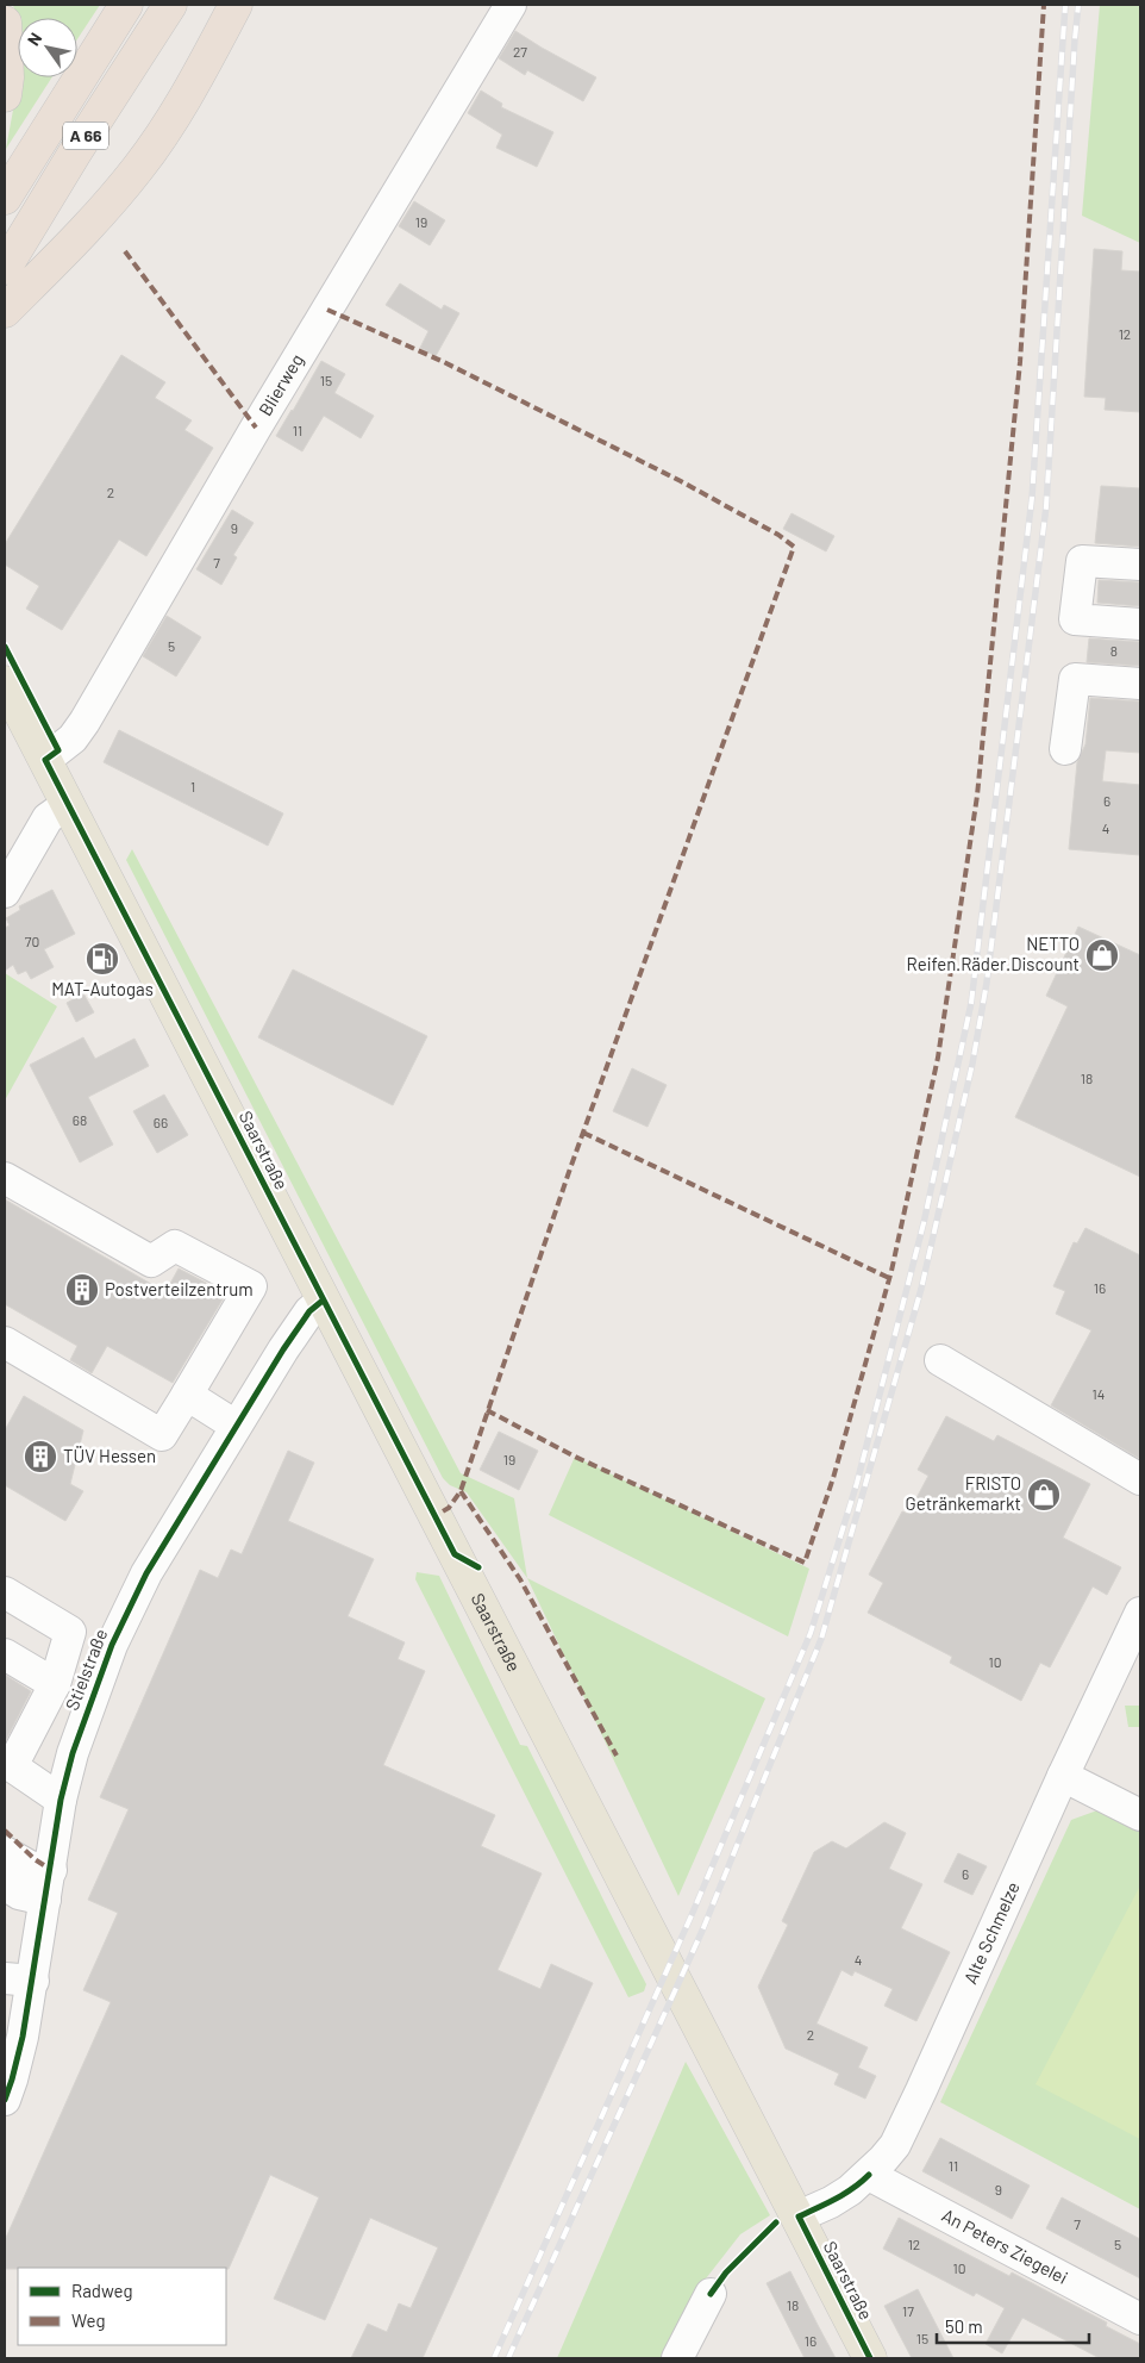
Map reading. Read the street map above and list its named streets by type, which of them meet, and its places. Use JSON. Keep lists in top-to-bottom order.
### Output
{
  "streets": {
    "highway": ["A 66"],
    "main road": ["Saarstraße"],
    "street": [
      "Blierweg",
      "Stielstraße",
      "Alte Schmelze",
      "An Peters Ziegelei"
    ]
  },
  "crossings": [
    ["Blierweg", "Saarstraße"],
    ["Saarstraße", "Stielstraße"],
    ["Saarstraße", "Alte Schmelze"],
    ["Alte Schmelze", "An Peters Ziegelei"]
  ],
  "places": {
    "shop": ["NETTO Reifen.Räder.Discount", "FRISTO Getränkemarkt"],
    "fuel station": ["MAT-Autogas"],
    "building": ["Postverteilzentrum", "TÜV Hessen"]
  },
  "house_numbers": [
    "27",
    "19",
    "12",
    "15",
    "11",
    "2",
    "9",
    "7",
    "5",
    "8",
    "1",
    "6",
    "4",
    "70",
    "18",
    "68",
    "66",
    "16",
    "14",
    "19",
    "10",
    "6",
    "4",
    "2",
    "11",
    "9",
    "7",
    "12",
    "5",
    "10",
    "18",
    "17",
    "15",
    "16"
  ],
  "legend": ["Radweg", "Weg"],
  "scale_bar": "50 m",
  "north": "top left"
}
